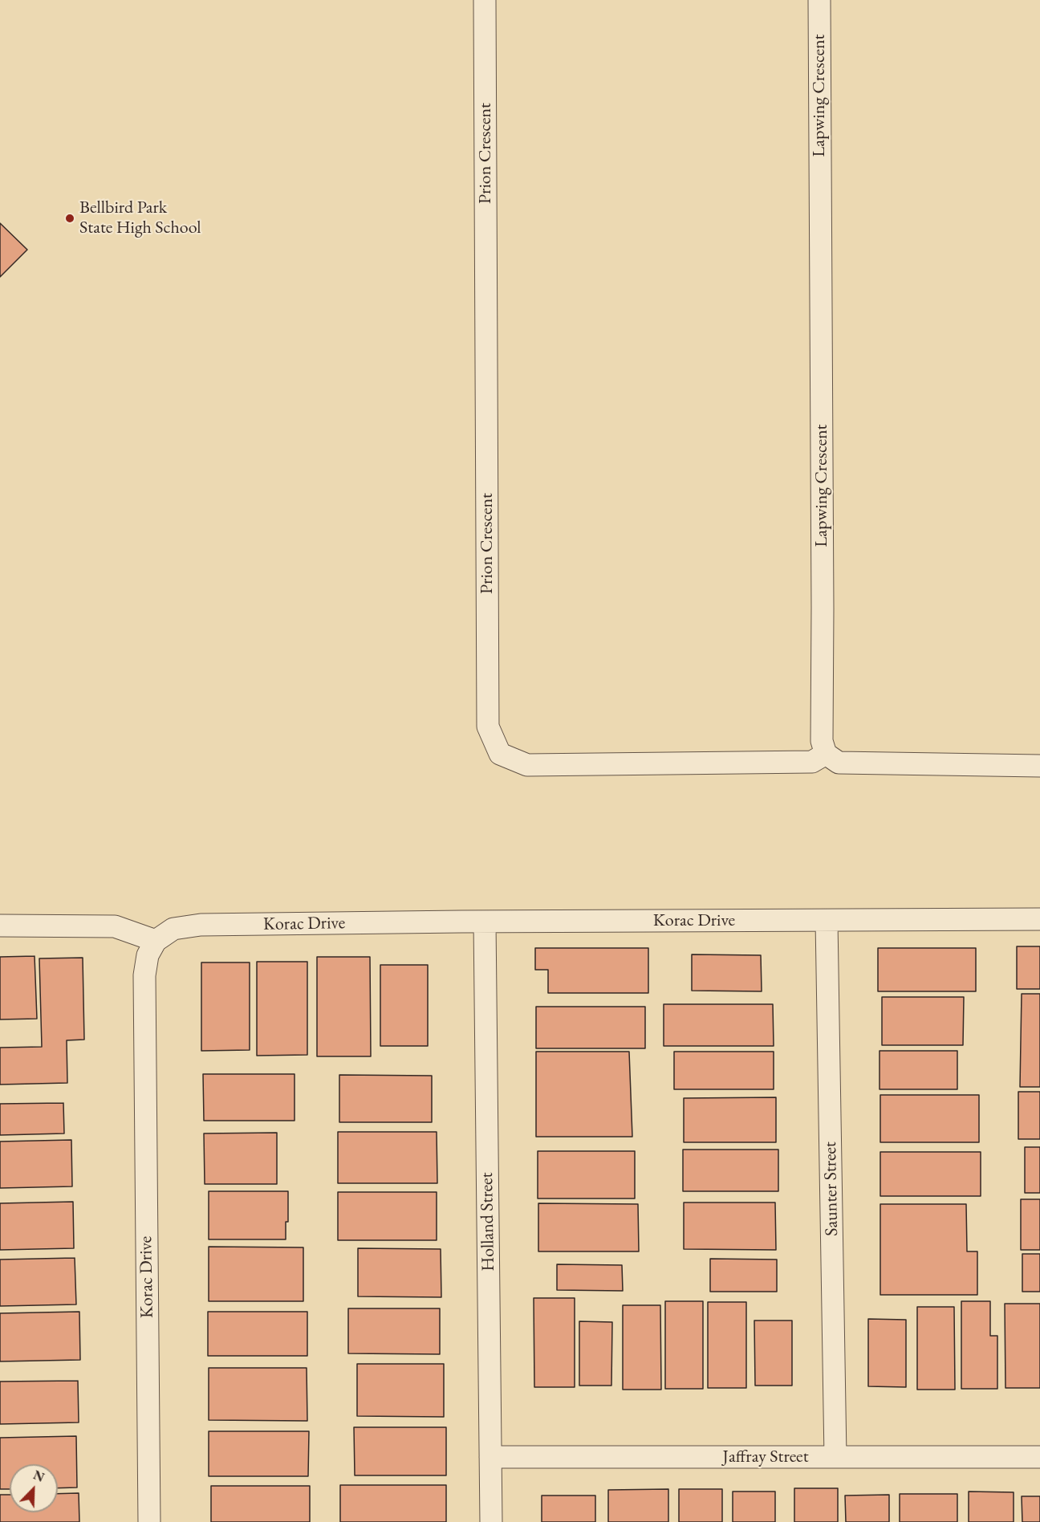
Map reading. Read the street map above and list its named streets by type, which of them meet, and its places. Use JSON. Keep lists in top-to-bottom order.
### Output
{
  "streets": {
    "street": [
      "Lapwing Crescent",
      "Prion Crescent",
      "Korac Drive",
      "Saunter Street",
      "Holland Street",
      "Jaffray Street"
    ]
  },
  "crossings": [
    ["Lapwing Crescent", "Prion Crescent"],
    ["Korac Drive", "Saunter Street"],
    ["Korac Drive", "Holland Street"],
    ["Saunter Street", "Jaffray Street"],
    ["Holland Street", "Jaffray Street"]
  ],
  "places": ["Bellbird Park State High School"],
  "north": "top right"
}
